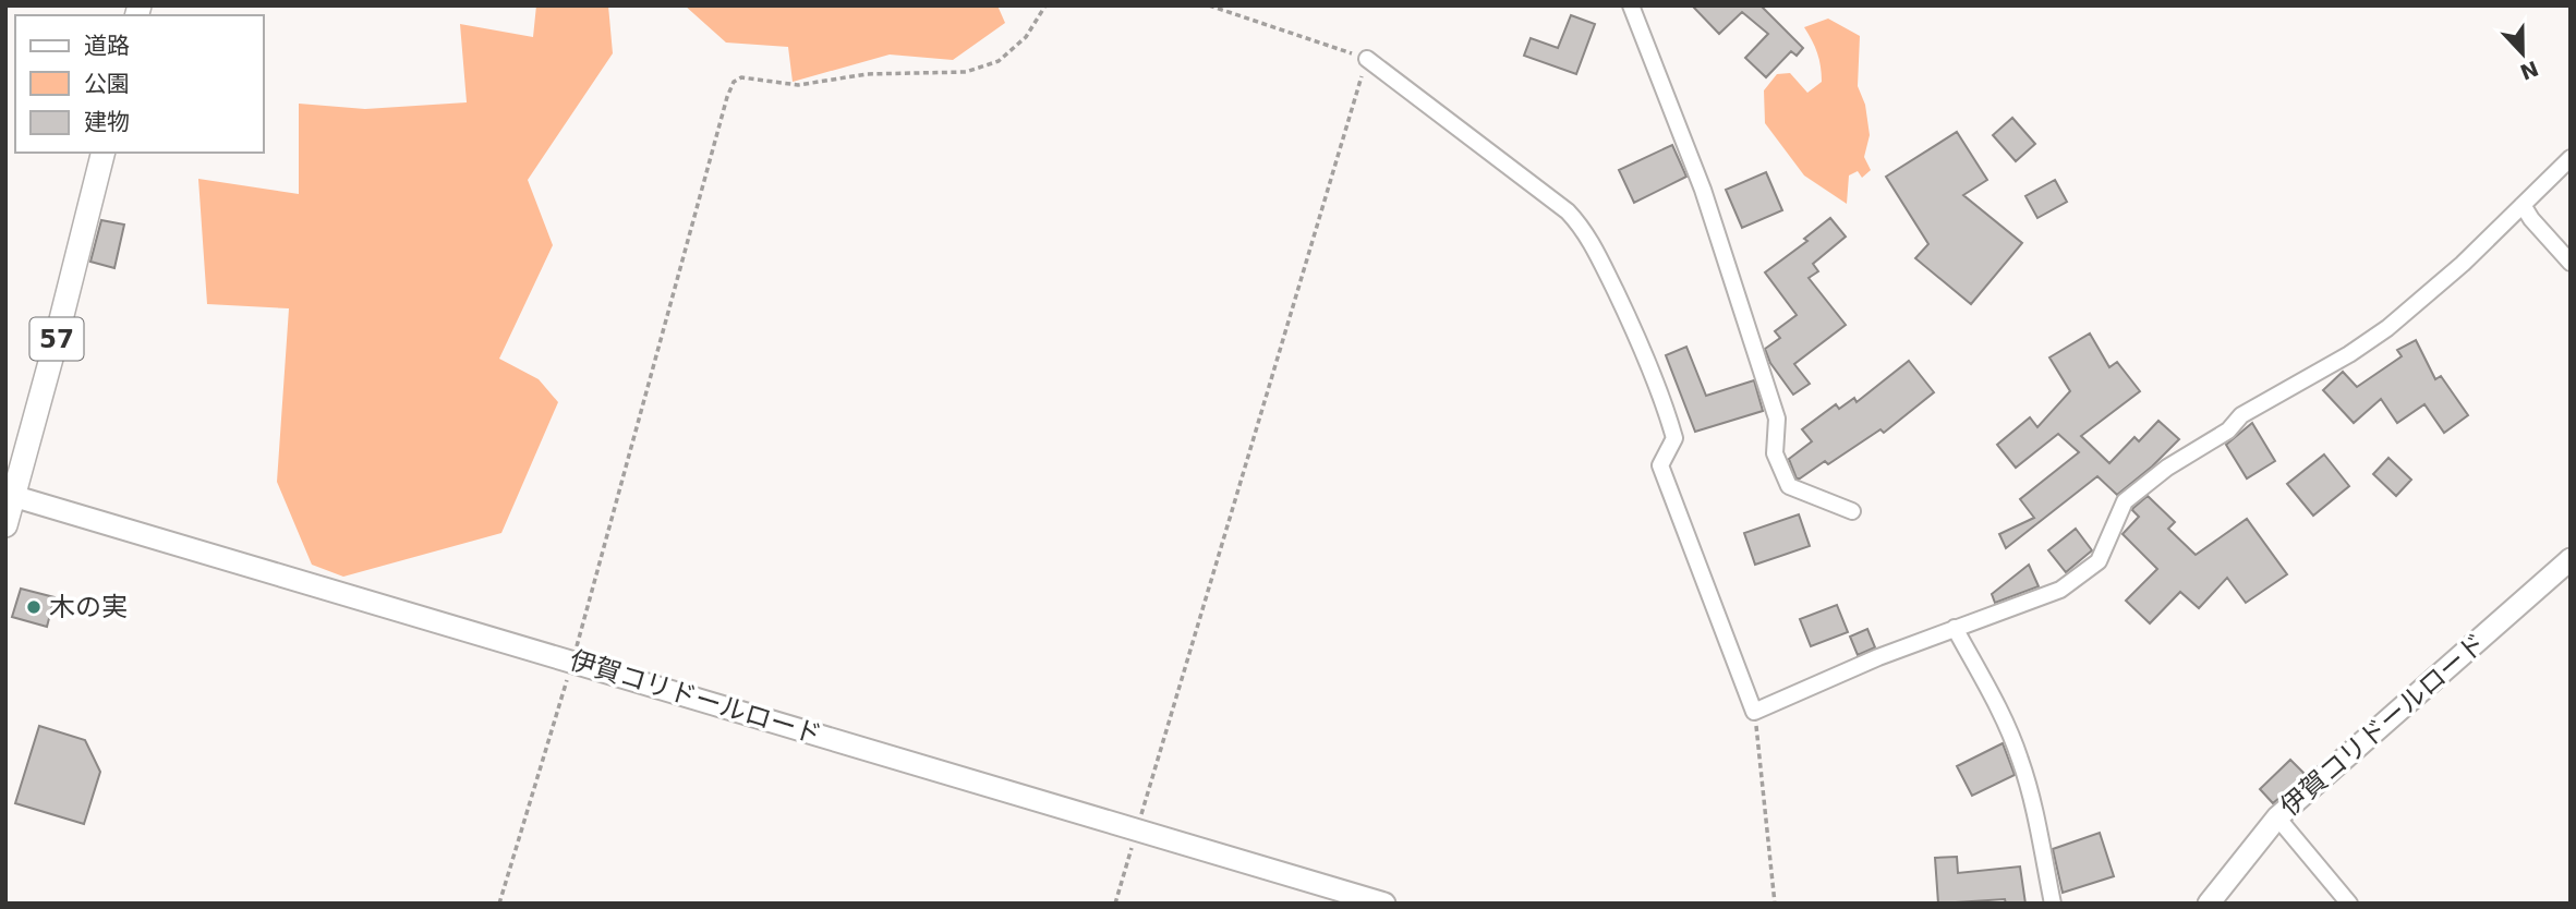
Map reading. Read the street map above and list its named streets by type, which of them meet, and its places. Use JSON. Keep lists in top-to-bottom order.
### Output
{
  "streets": {
    "main road": ["57"],
    "street": ["伊賀コリドールロード"]
  },
  "crossings": [
    ["57", "伊賀コリドールロード"]
  ],
  "places": ["木の実"],
  "legend": ["道路", "公園", "建物"],
  "north": "bottom"
}
